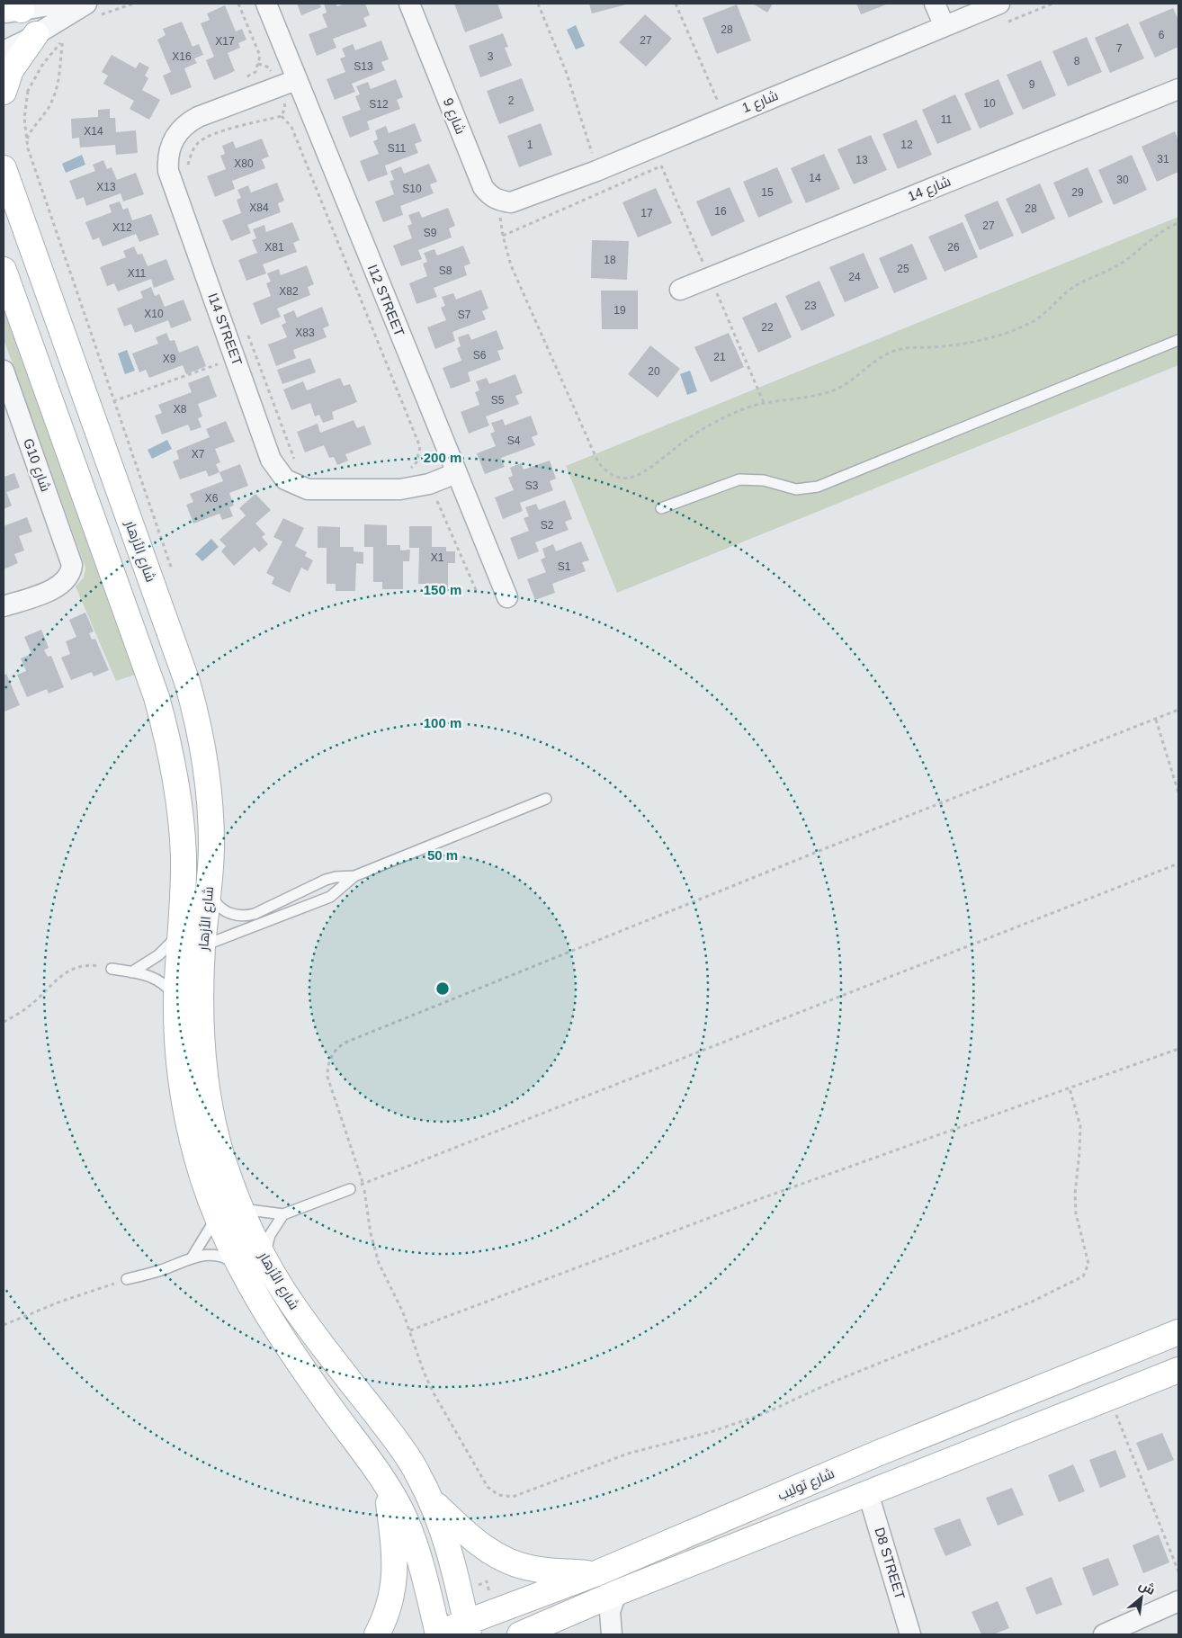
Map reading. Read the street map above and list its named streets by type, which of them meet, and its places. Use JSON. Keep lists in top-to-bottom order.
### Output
{
  "streets": {
    "street": [
      "شارع 1",
      "شارع 9",
      "شارع 14",
      "I12 STREET",
      "I14 STREET",
      "G10 شارع",
      "شارع الأزهار",
      "شارع توليب",
      "D8 STREET"
    ]
  },
  "crossings": [
    ["شارع 1", "شارع 9"],
    ["I12 STREET", "I14 STREET"],
    ["شارع الأزهار", "شارع توليب"]
  ],
  "house_numbers": [
    "28",
    "6",
    "27",
    "X17",
    "7",
    "X16",
    "3",
    "8",
    "S13",
    "9",
    "2",
    "10",
    "S12",
    "11",
    "X14",
    "1",
    "12",
    "S11",
    "31",
    "13",
    "X80",
    "14",
    "30",
    "X13",
    "S10",
    "15",
    "29",
    "X84",
    "28",
    "16",
    "17",
    "27",
    "X12",
    "S9",
    "X81",
    "26",
    "18",
    "25",
    "S8",
    "X11",
    "24",
    "X82",
    "23",
    "19",
    "X10",
    "S7",
    "22",
    "X83",
    "S6",
    "21",
    "X9",
    "20",
    "S5",
    "X8",
    "S4",
    "X7",
    "S3",
    "X6",
    "S2",
    "X1",
    "S1"
  ],
  "north": "top right",
  "rings": [
    "200 m",
    "150 m",
    "100 m",
    "50 m"
  ]
}
